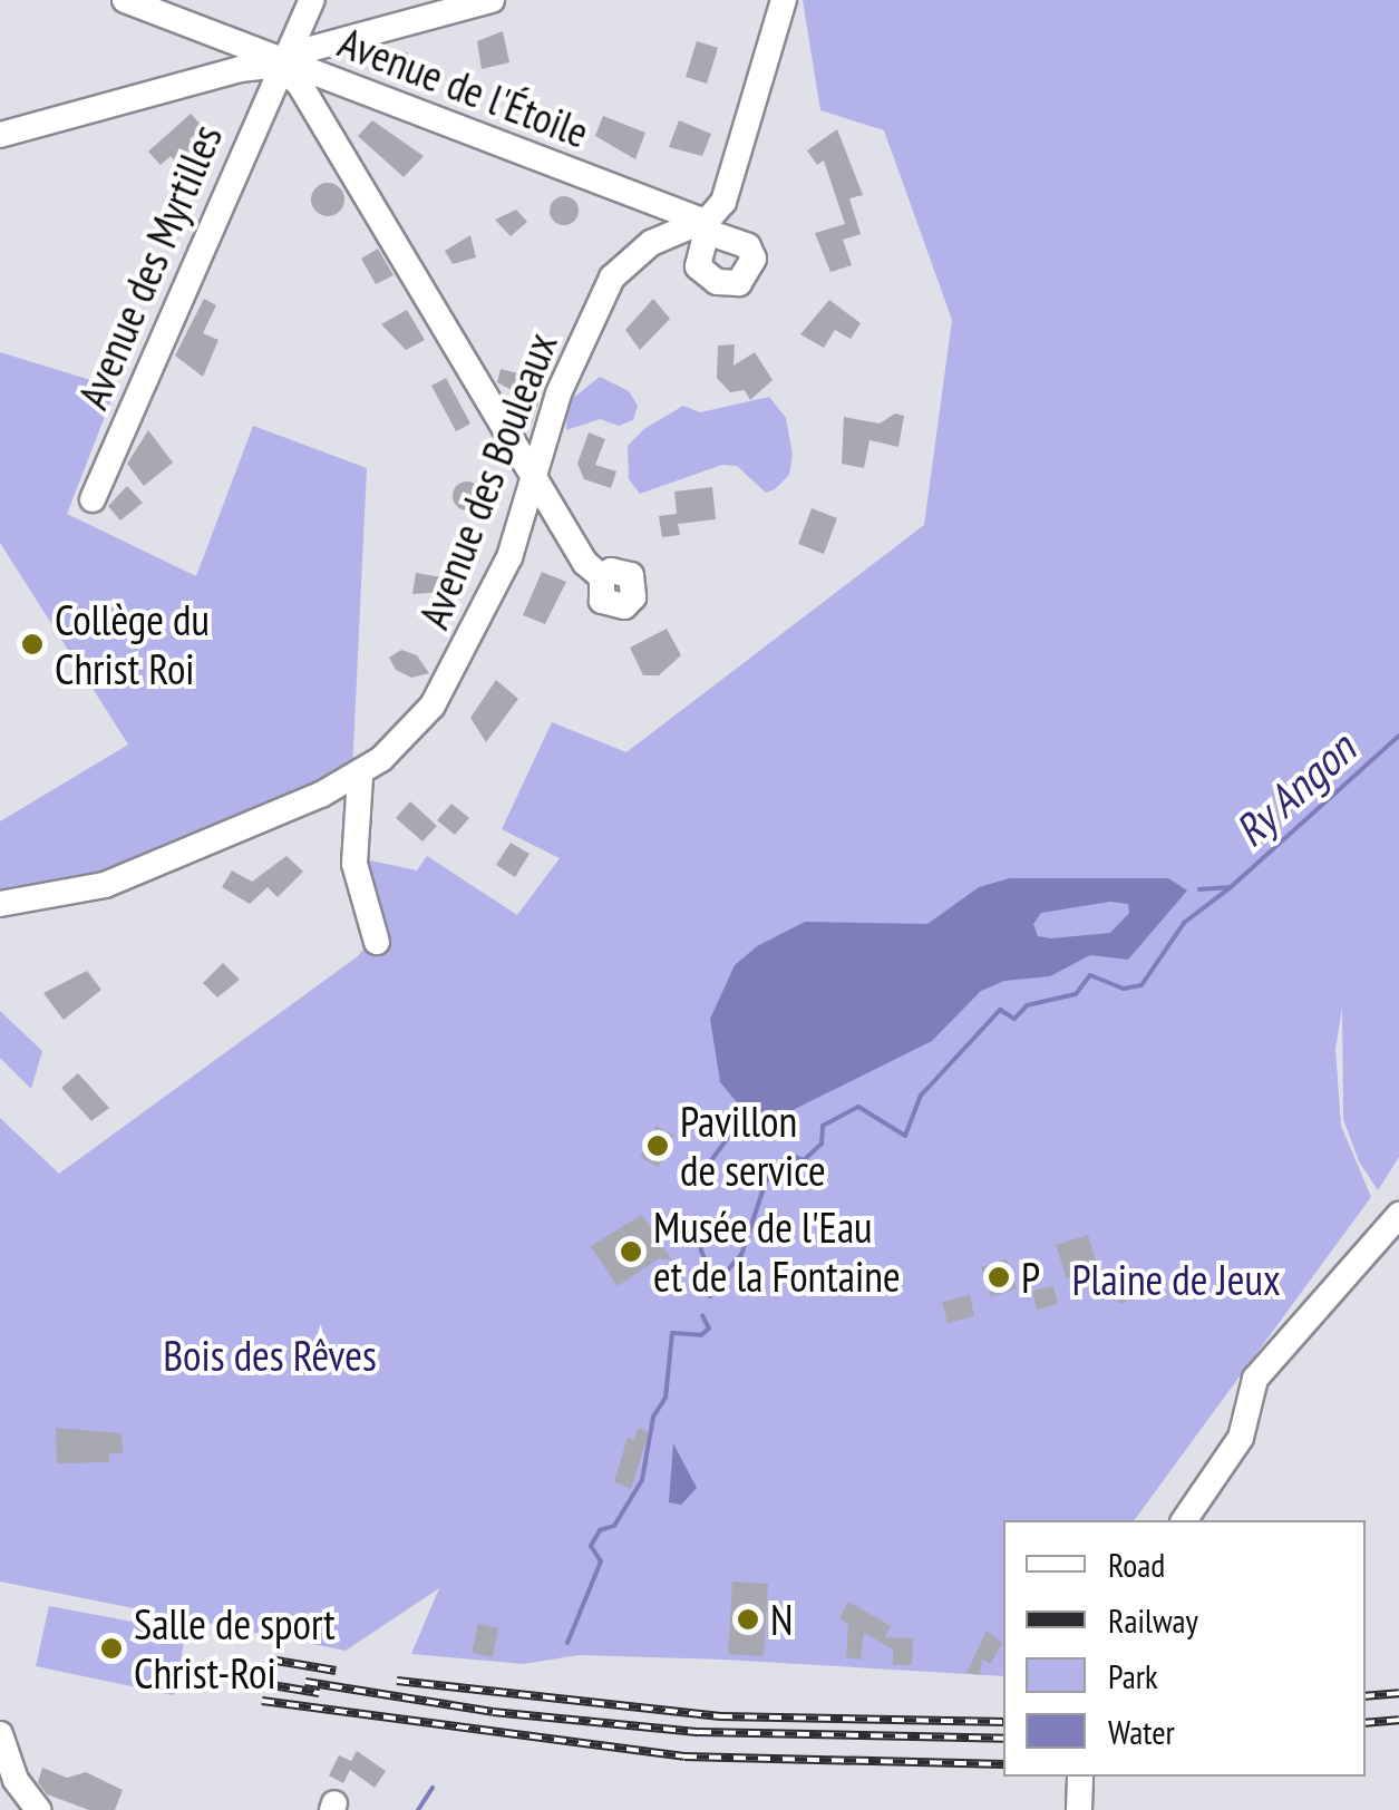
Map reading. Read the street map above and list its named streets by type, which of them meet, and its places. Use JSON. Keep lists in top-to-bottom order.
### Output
{
  "streets": {
    "street": ["Avenue de l'Étoile", "Avenue des Myrtilles", "Avenue des Bouleaux"]
  },
  "crossings": [
    ["Avenue de l'Étoile", "Avenue des Myrtilles"],
    ["Avenue de l'Étoile", "Avenue des Bouleaux"]
  ],
  "water": ["Ry Angon"],
  "parks": ["Plaine de Jeux", "Bois des Rêves"],
  "places": [
    "Collège du Christ Roi",
    "Pavillon de service",
    "Musée de l'Eau et de la Fontaine",
    "P",
    "N",
    "Salle de sport Christ-Roi"
  ],
  "legend": [
    "Road",
    "Railway",
    "Park",
    "Water"
  ]
}
